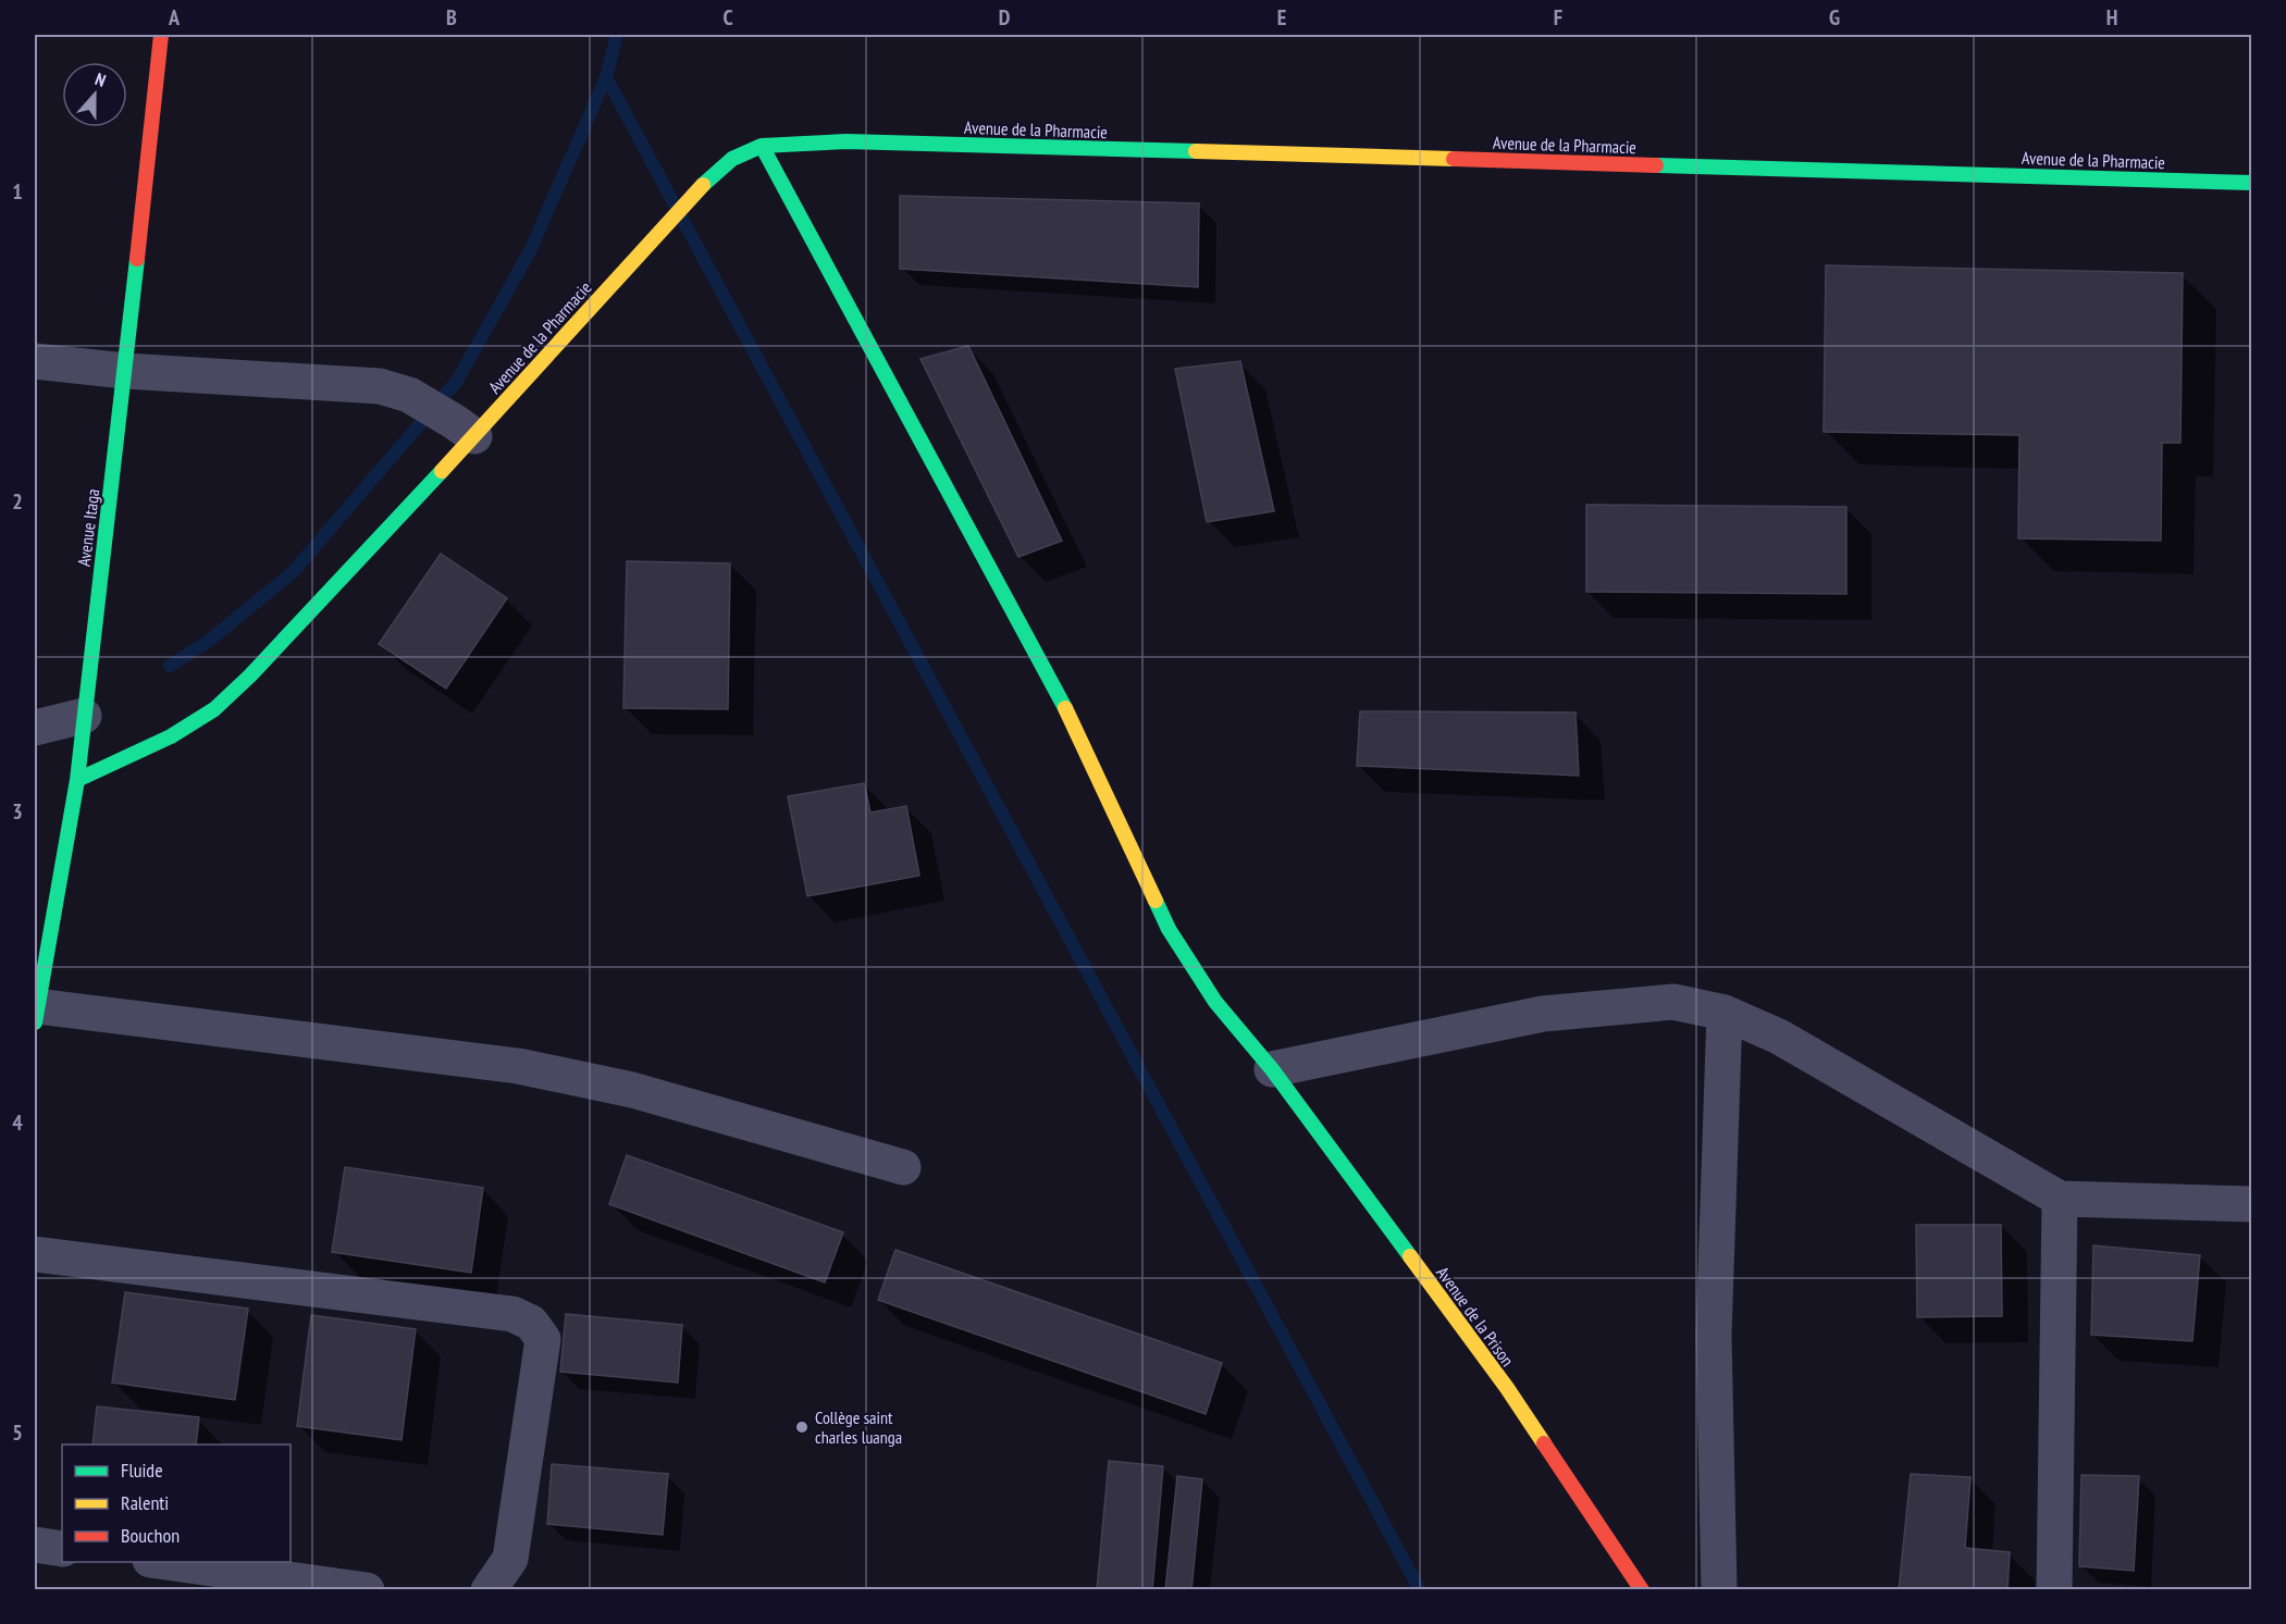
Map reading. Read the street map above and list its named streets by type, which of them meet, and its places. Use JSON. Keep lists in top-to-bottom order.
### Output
{
  "streets": {
    "street": ["Avenue de la Pharmacie", "Avenue Itaga", "Avenue de la Prison"]
  },
  "crossings": [
    ["Avenue de la Pharmacie", "Avenue Itaga"],
    ["Avenue de la Pharmacie", "Avenue de la Prison"]
  ],
  "places": ["Collège saint charles luanga"],
  "legend": ["Fluide", "Ralenti", "Bouchon"],
  "north": "top",
  "grid": {
    "columns": [
      "A",
      "B",
      "C",
      "D",
      "E",
      "F",
      "G",
      "H"
    ],
    "rows": [
      "1",
      "2",
      "3",
      "4",
      "5"
    ]
  }
}
